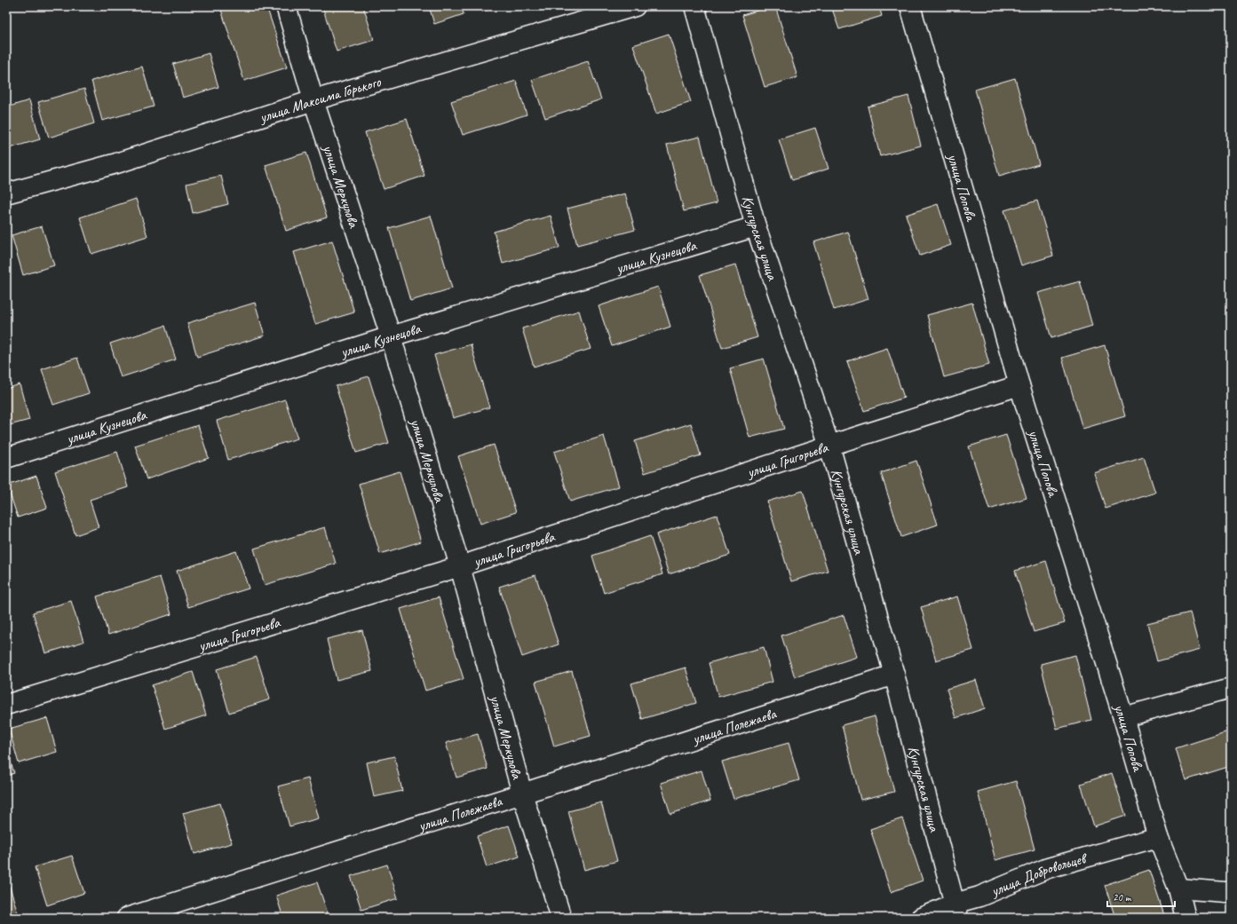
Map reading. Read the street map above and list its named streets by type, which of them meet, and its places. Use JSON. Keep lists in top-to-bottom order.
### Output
{
  "streets": {
    "street": [
      "улица Максима Горького",
      "улица Меркулова",
      "улица Попова",
      "Кунгурская улица",
      "улица Кузнецова",
      "улица Григорьева",
      "улица Полежаева",
      "улица Добровольцев"
    ]
  },
  "crossings": [
    ["улица Максима Горького", "улица Меркулова"],
    ["улица Меркулова", "улица Кузнецова"],
    ["улица Меркулова", "улица Григорьева"],
    ["улица Меркулова", "улица Полежаева"],
    ["улица Попова", "улица Григорьева"],
    ["улица Попова", "улица Добровольцев"],
    ["Кунгурская улица", "улица Кузнецова"],
    ["Кунгурская улица", "улица Григорьева"],
    ["Кунгурская улица", "улица Полежаева"],
    ["Кунгурская улица", "улица Добровольцев"]
  ],
  "scale_bar": "20 m"
}
